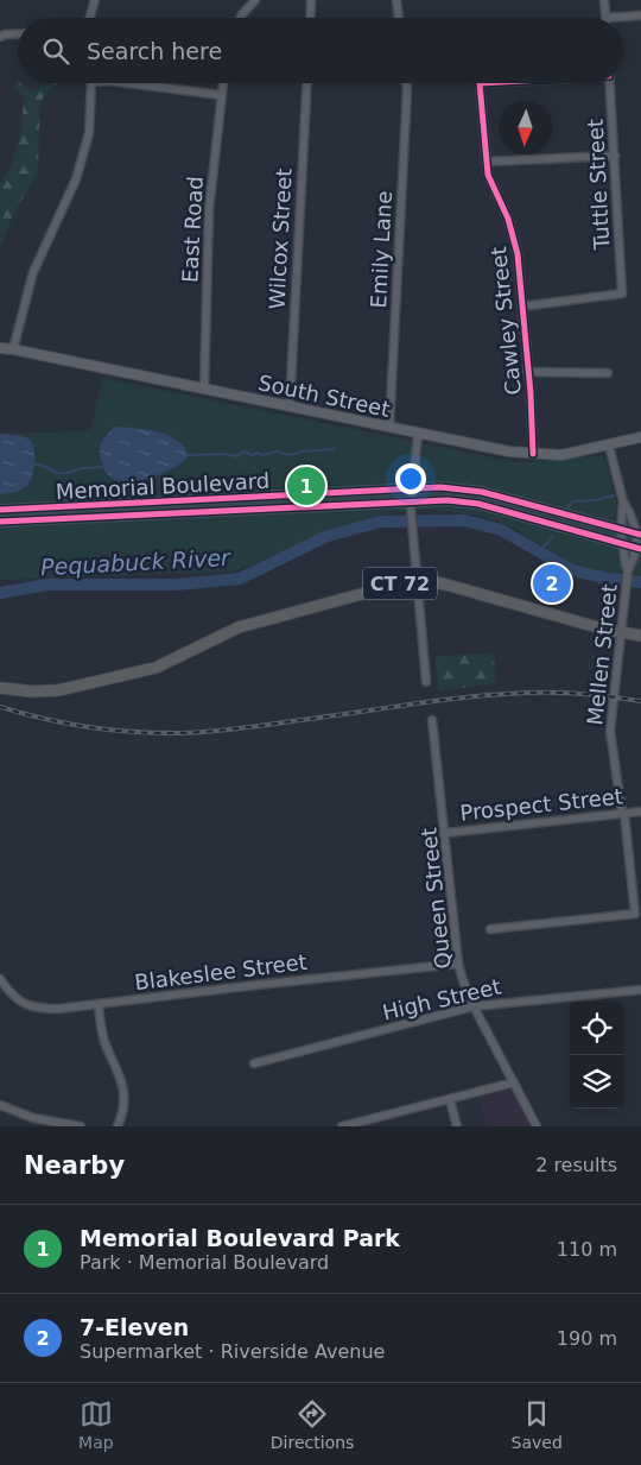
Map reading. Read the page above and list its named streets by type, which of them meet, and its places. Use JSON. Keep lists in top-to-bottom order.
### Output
{
  "streets": {
    "highway": ["CT 72"],
    "main road": ["South Street", "Memorial Boulevard"],
    "street": [
      "Tuttle Street",
      "East Road",
      "Wilcox Street",
      "Emily Lane",
      "Cawley Street",
      "Mellen Street",
      "Prospect Street",
      "Queen Street",
      "Blakeslee Street",
      "High Street"
    ]
  },
  "crossings": [
    ["Tuttle Street", "Cawley Street"],
    ["East Road", "South Street"],
    ["Wilcox Street", "South Street"],
    ["Emily Lane", "South Street"],
    ["Cawley Street", "South Street"],
    ["South Street", "Mellen Street"],
    ["Memorial Boulevard", "Mellen Street"],
    ["CT 72", "Mellen Street"],
    ["Mellen Street", "Prospect Street"],
    ["Prospect Street", "Queen Street"],
    ["Queen Street", "Blakeslee Street"],
    ["Queen Street", "High Street"]
  ],
  "water": ["Pequabuck River"],
  "north": "bottom",
  "page": {
    "search": "Search here",
    "pins": ["1", "2"],
    "heading": ["Nearby", "2 results"],
    "list": [
      {
        "mark": "1",
        "name": "Memorial Boulevard Park",
        "note": "Park · Memorial Boulevard",
        "value": "110 m"
      },
      {
        "mark": "2",
        "name": "7-Eleven",
        "note": "Supermarket · Riverside Avenue",
        "value": "190 m"
      }
    ],
    "nav": ["Map", "Directions", "Saved"]
  }
}
